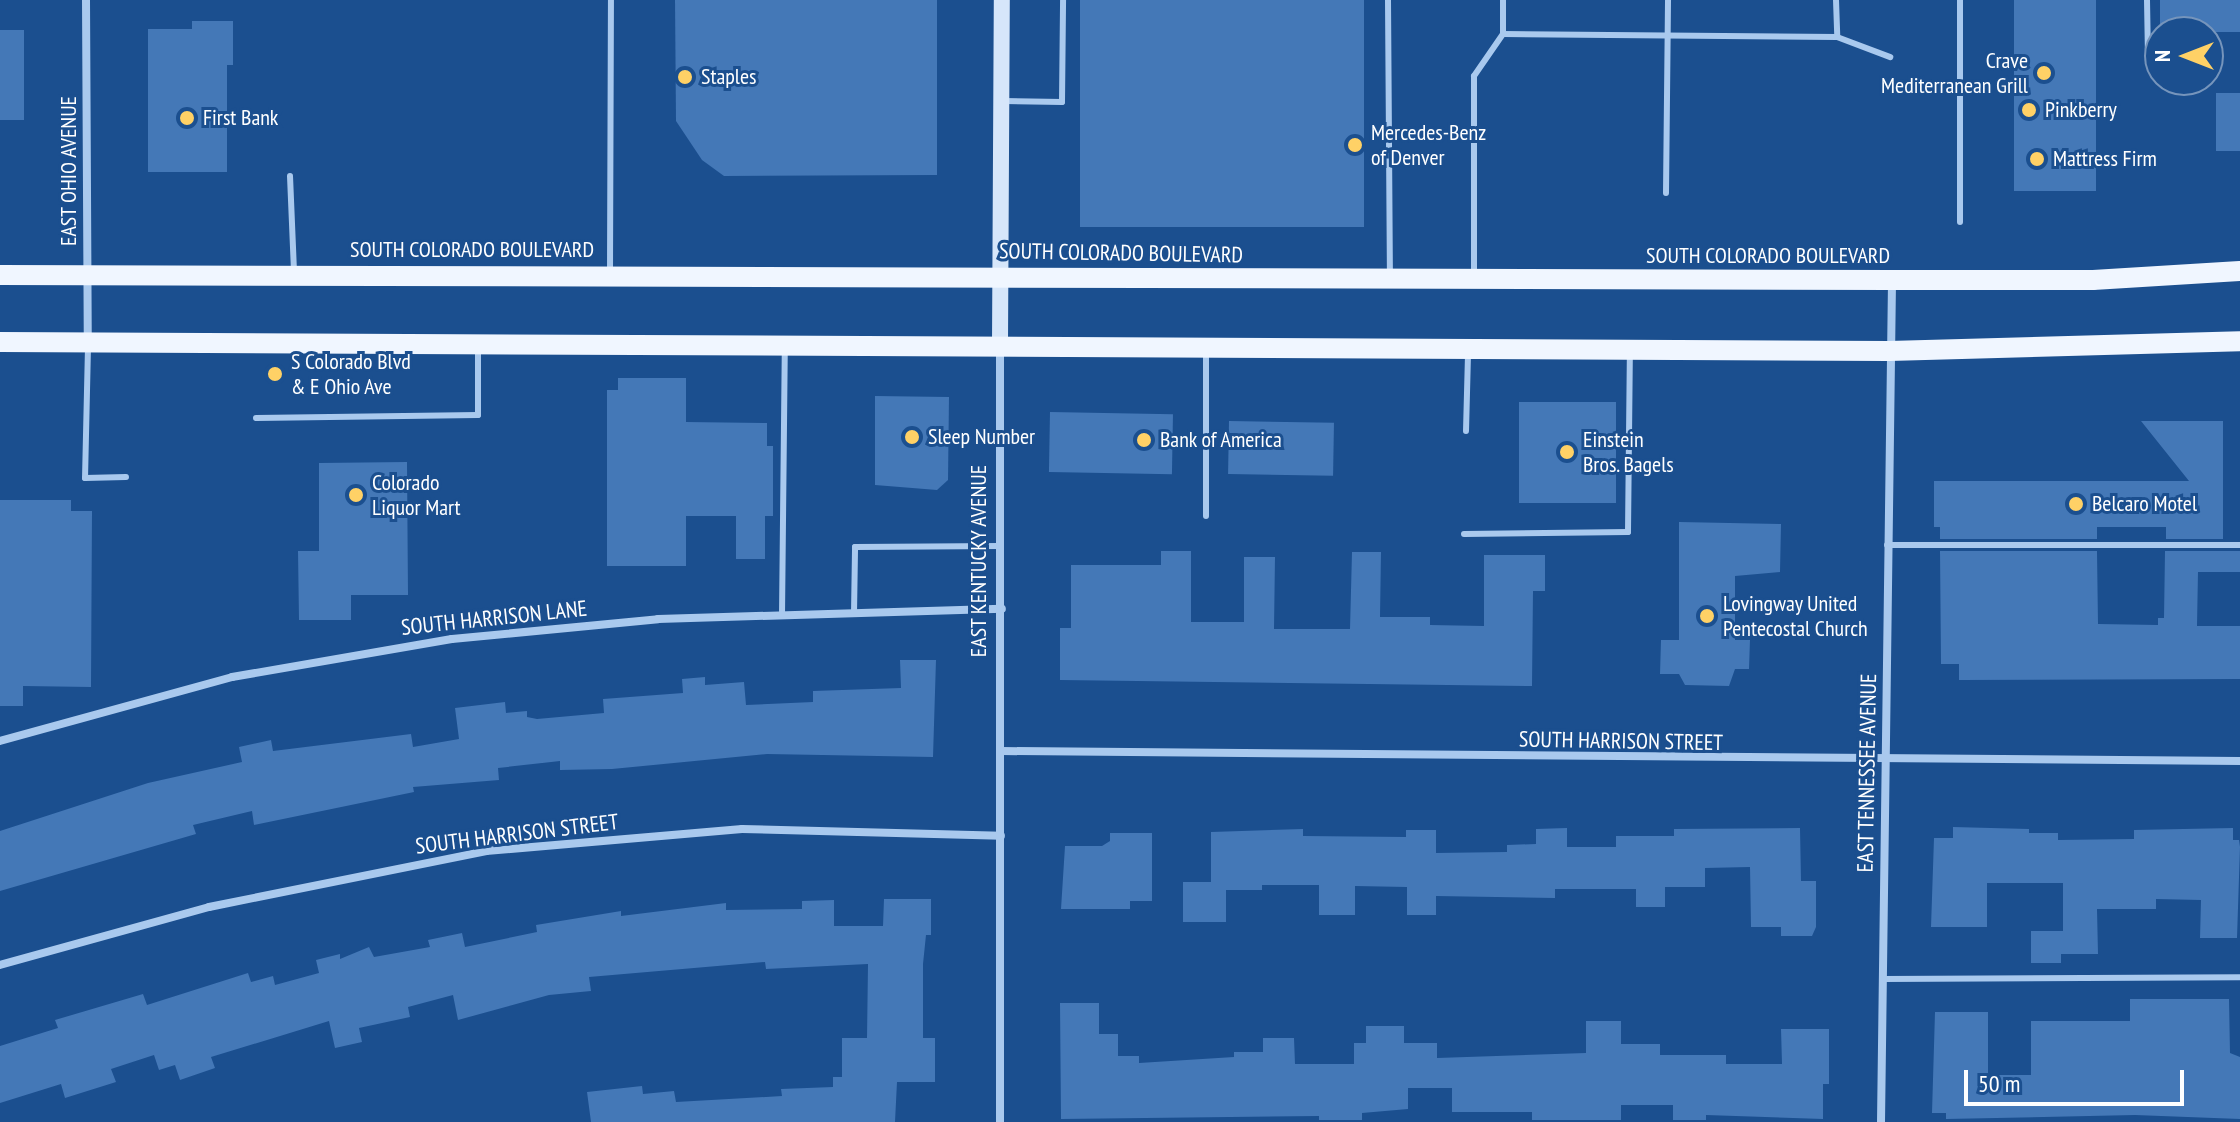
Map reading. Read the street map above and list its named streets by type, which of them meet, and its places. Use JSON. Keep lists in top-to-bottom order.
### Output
{
  "streets": {
    "main road": ["SOUTH COLORADO BOULEVARD"],
    "street": [
      "EAST OHIO AVENUE",
      "EAST KENTUCKY AVENUE",
      "SOUTH HARRISON LANE",
      "SOUTH HARRISON STREET",
      "EAST TENNESSEE AVENUE"
    ]
  },
  "crossings": [
    ["EAST OHIO AVENUE", "SOUTH COLORADO BOULEVARD"],
    ["SOUTH COLORADO BOULEVARD", "EAST KENTUCKY AVENUE"],
    ["SOUTH COLORADO BOULEVARD", "EAST TENNESSEE AVENUE"],
    ["EAST KENTUCKY AVENUE", "SOUTH HARRISON LANE"],
    ["EAST KENTUCKY AVENUE", "SOUTH HARRISON STREET"],
    ["SOUTH HARRISON STREET", "EAST TENNESSEE AVENUE"]
  ],
  "places": [
    "Crave Mediterranean Grill",
    "Staples",
    "Pinkberry",
    "First Bank",
    "Mercedes-Benz of Denver",
    "Mattress Firm",
    "S Colorado Blvd & E Ohio Ave",
    "Sleep Number",
    "Bank of America",
    "Einstein Bros. Bagels",
    "Colorado Liquor Mart",
    "Belcaro Motel",
    "Lovingway United Pentecostal Church"
  ],
  "scale_bar": "50 m",
  "north": "left"
}
